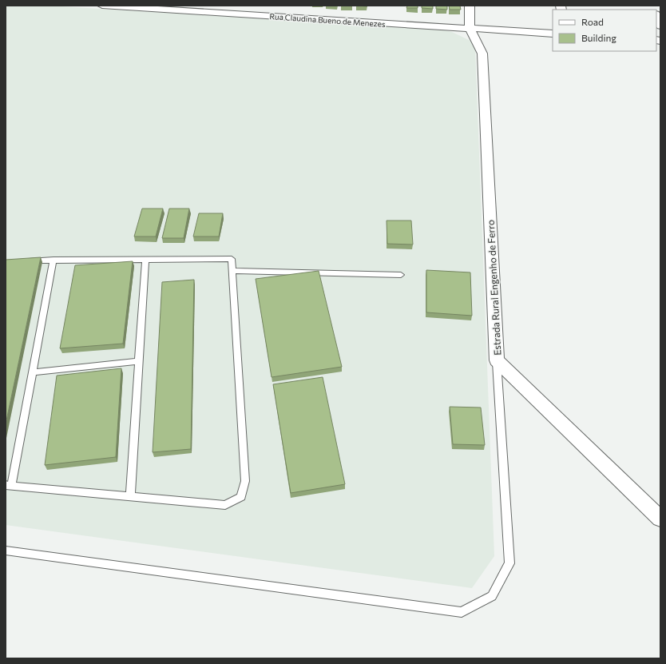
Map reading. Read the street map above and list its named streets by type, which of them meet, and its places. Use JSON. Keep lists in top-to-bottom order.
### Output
{
  "streets": {
    "street": ["Rua Claudina Bueno de Menezes", "Estrada Rural Engenho de Ferro"]
  },
  "crossings": [
    ["Rua Claudina Bueno de Menezes", "Estrada Rural Engenho de Ferro"]
  ],
  "legend": ["Road", "Building"]
}
